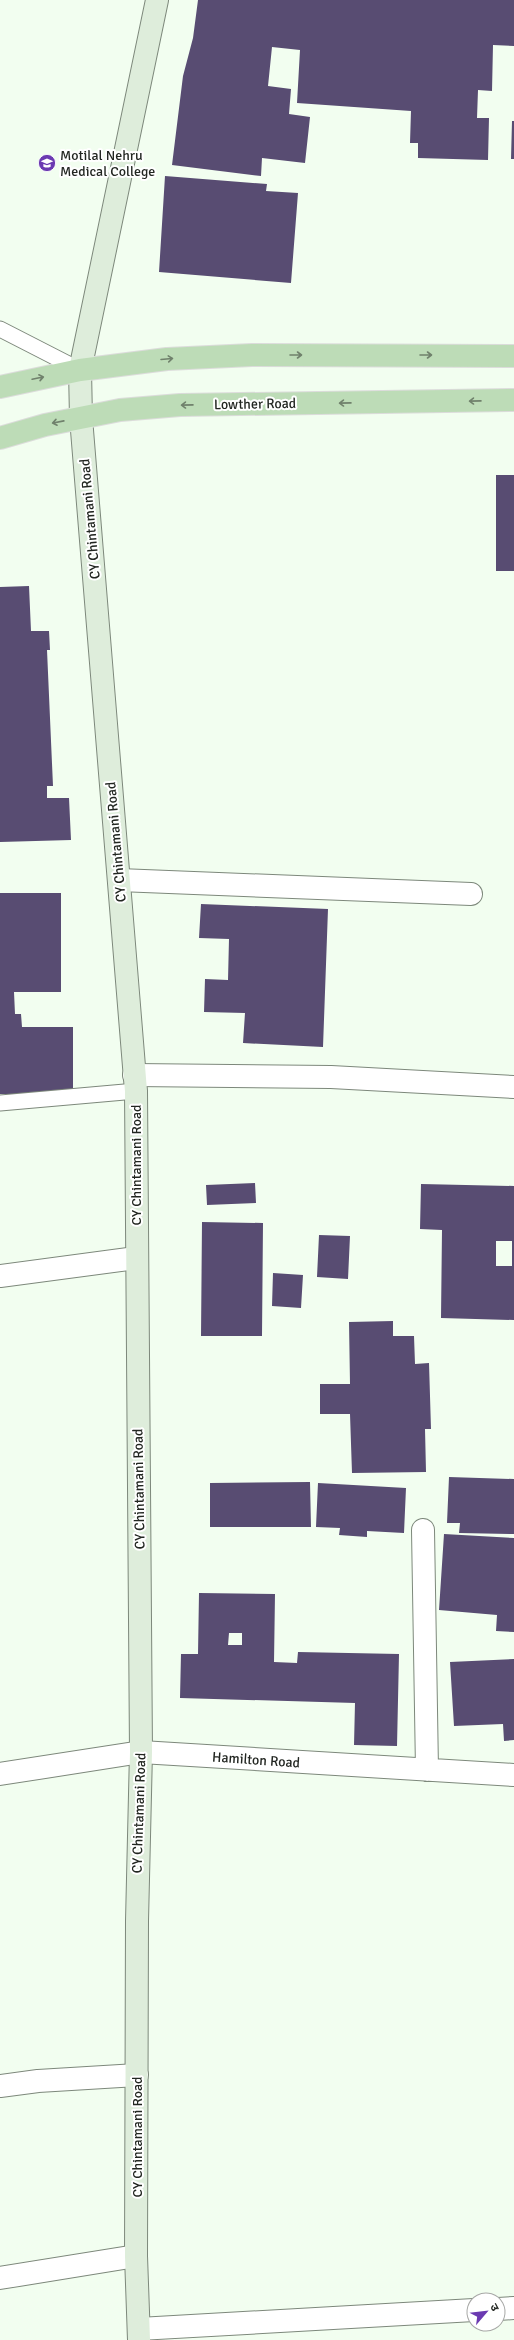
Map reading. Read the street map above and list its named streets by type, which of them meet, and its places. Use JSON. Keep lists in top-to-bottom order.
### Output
{
  "streets": {
    "main road": ["Lowther Road"],
    "street": ["CY Chintamani Road", "Hamilton Road"]
  },
  "crossings": [
    ["Lowther Road", "CY Chintamani Road"],
    ["CY Chintamani Road", "Hamilton Road"]
  ],
  "places": {
    "school or university": ["Motilal Nehru Medical College"]
  },
  "north": "top right"
}
